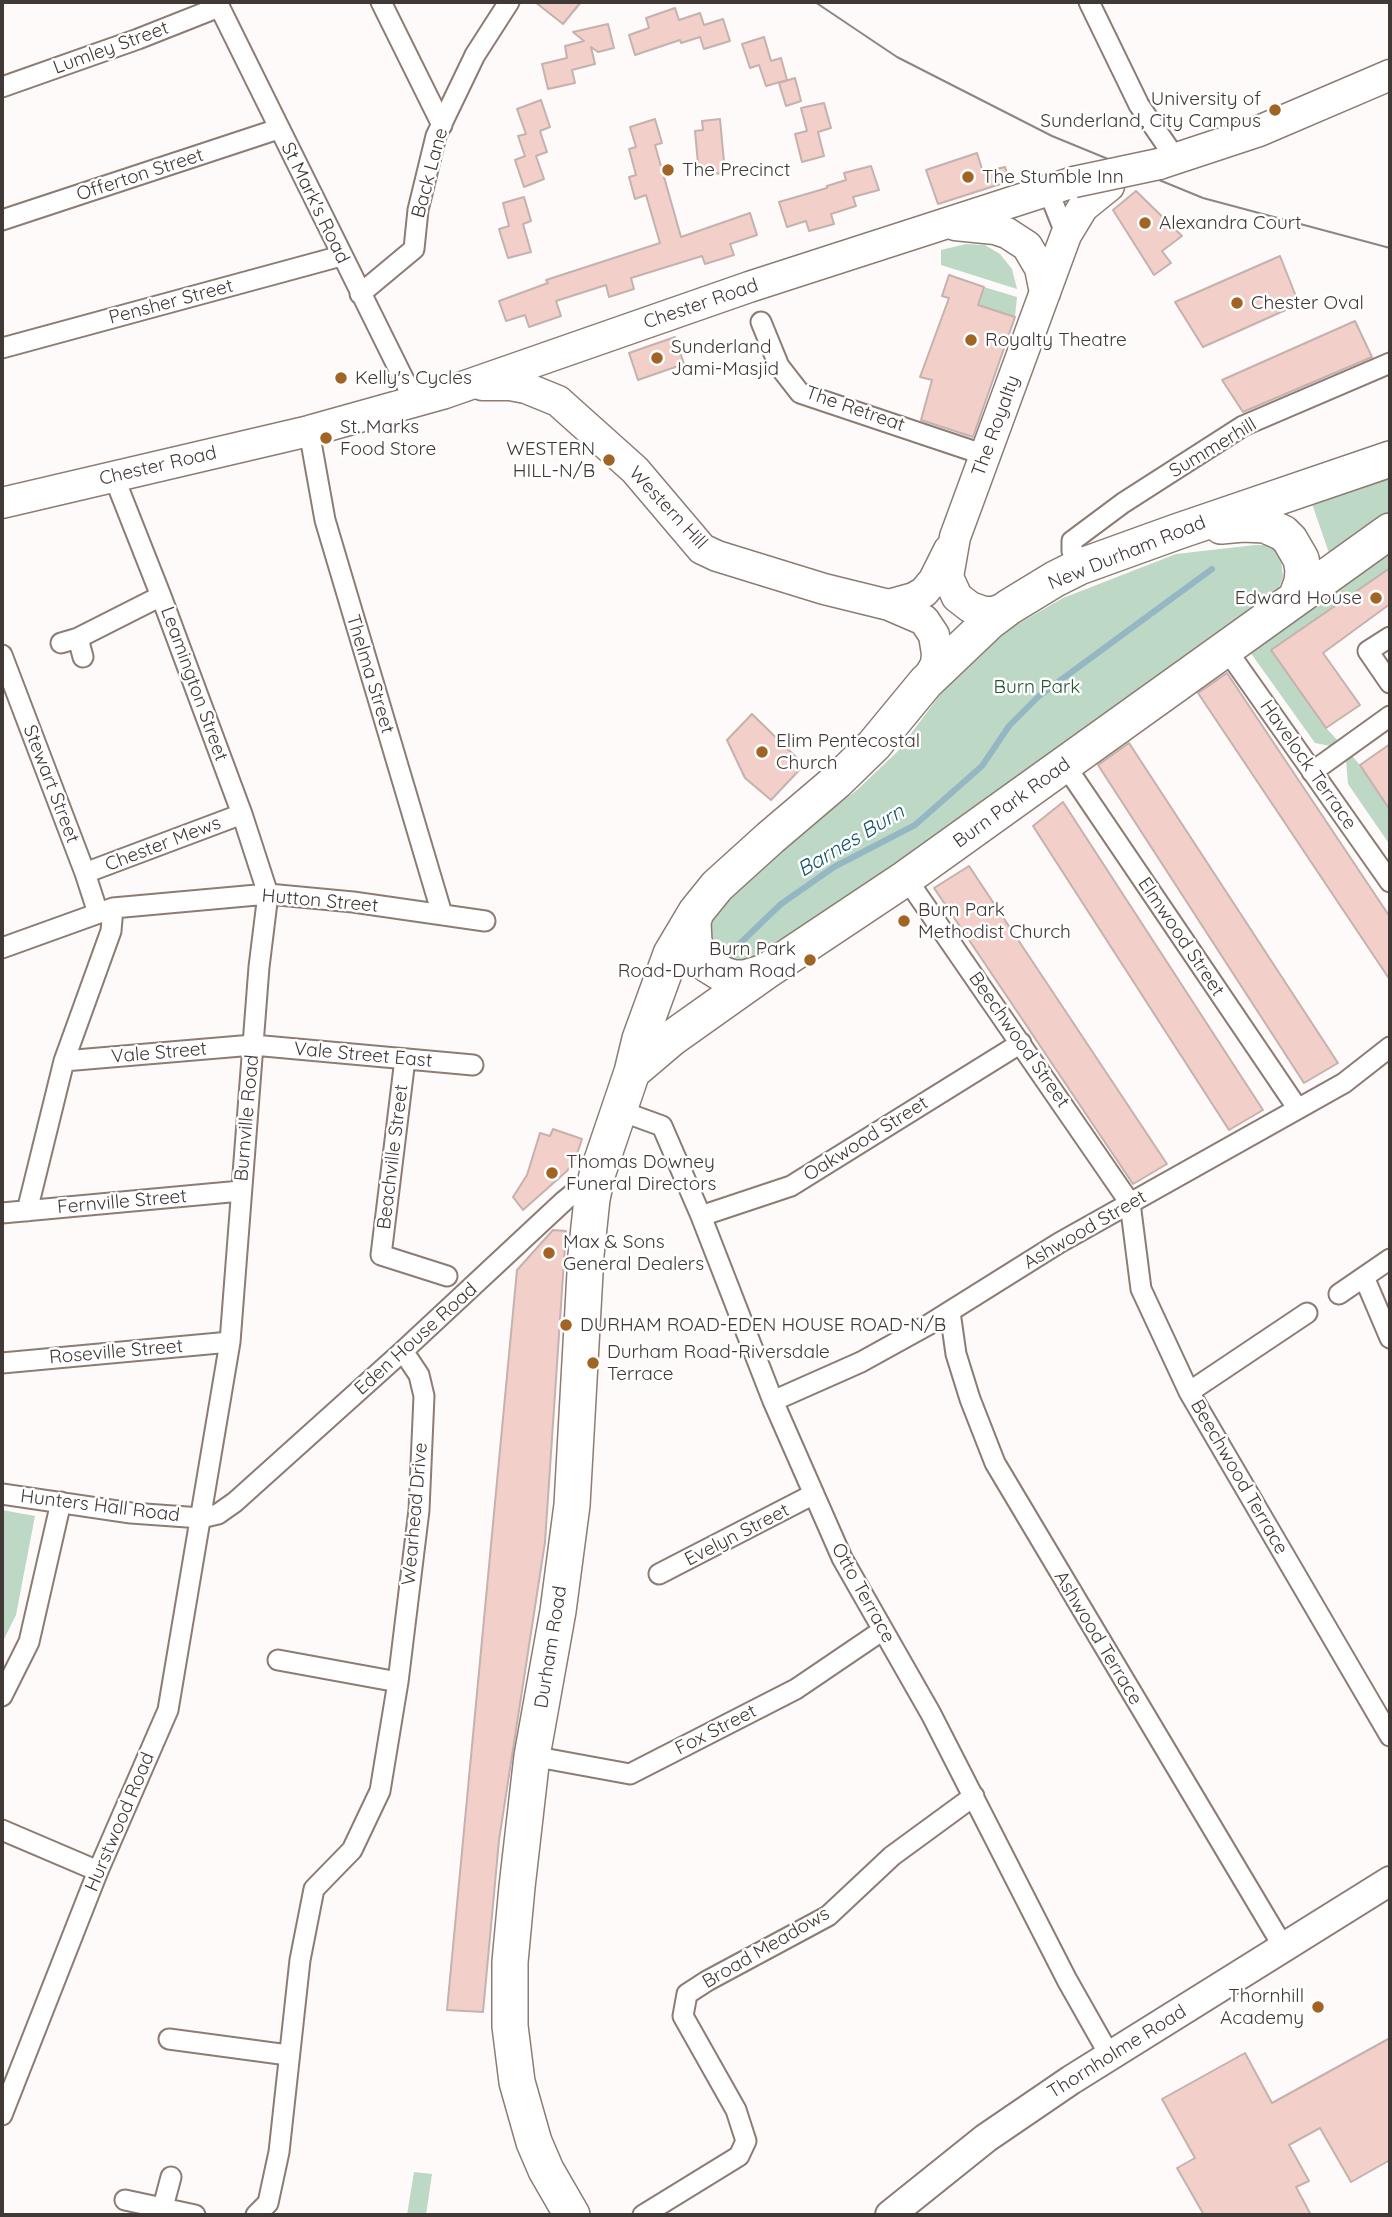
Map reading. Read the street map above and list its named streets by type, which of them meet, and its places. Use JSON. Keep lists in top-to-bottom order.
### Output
{
  "streets": {
    "highway": ["New Durham Road", "Burn Park Road", "Durham Road"],
    "main road": ["Chester Road", "The Royalty", "Western Hill"],
    "street": [
      "Lumley Street",
      "Back Lane",
      "Offerton Street",
      "St Mark's Road",
      "Pensher Street",
      "The Retreat",
      "Summerhill",
      "Thelma Street",
      "Leamington Street",
      "Havelock Terrace",
      "Stewart Street",
      "Chester Mews",
      "Hutton Street",
      "Elmwood Street",
      "Beechwood Street",
      "Vale Street",
      "Vale Street East",
      "Burnville Road",
      "Oakwood Street",
      "Beachville Street",
      "Fernville Street",
      "Ashwood Street",
      "Eden House Road",
      "Roseville Street",
      "Beechwood Terrace",
      "Hunters Hall Road",
      "Wearhead Drive",
      "Evelyn Street",
      "Otto Terrace",
      "Ashwood Terrace",
      "Fox Street",
      "Hurstwood Road",
      "Broad Meadows",
      "Thornholme Road"
    ]
  },
  "crossings": [
    ["Lumley Street", "St Mark's Road"],
    ["Back Lane", "St Mark's Road"],
    ["Offerton Street", "St Mark's Road"],
    ["St Mark's Road", "Pensher Street"],
    ["St Mark's Road", "Chester Road"],
    ["Chester Road", "The Royalty"],
    ["Chester Road", "Western Hill"],
    ["Chester Road", "Thelma Street"],
    ["Chester Road", "Leamington Street"],
    ["The Retreat", "The Royalty"],
    ["The Royalty", "New Durham Road"],
    ["Summerhill", "New Durham Road"],
    ["Western Hill", "New Durham Road"],
    ["New Durham Road", "Burn Park Road"],
    ["New Durham Road", "Durham Road"],
    ["Thelma Street", "Hutton Street"],
    ["Leamington Street", "Chester Mews"],
    ["Leamington Street", "Hutton Street"],
    ["Leamington Street", "Burnville Road"],
    ["Havelock Terrace", "Burn Park Road"],
    ["Stewart Street", "Chester Mews"],
    ["Stewart Street", "Hutton Street"],
    ["Burn Park Road", "Elmwood Street"],
    ["Burn Park Road", "Beechwood Street"],
    ["Burn Park Road", "Durham Road"],
    ["Hutton Street", "Burnville Road"],
    ["Elmwood Street", "Ashwood Street"],
    ["Beechwood Street", "Oakwood Street"],
    ["Beechwood Street", "Ashwood Street"],
    ["Beechwood Street", "Beechwood Terrace"],
    ["Vale Street", "Vale Street East"],
    ["Vale Street", "Burnville Road"],
    ["Vale Street East", "Burnville Road"],
    ["Vale Street East", "Beachville Street"],
    ["Burnville Road", "Fernville Street"],
    ["Burnville Road", "Roseville Street"],
    ["Burnville Road", "Hunters Hall Road"],
    ["Burnville Road", "Hurstwood Road"],
    ["Oakwood Street", "Otto Terrace"],
    ["Ashwood Street", "Beechwood Terrace"],
    ["Ashwood Street", "Otto Terrace"],
    ["Ashwood Street", "Ashwood Terrace"],
    ["Eden House Road", "Hunters Hall Road"],
    ["Eden House Road", "Wearhead Drive"],
    ["Eden House Road", "Durham Road"],
    ["Hunters Hall Road", "Hurstwood Road"],
    ["Evelyn Street", "Otto Terrace"],
    ["Otto Terrace", "Durham Road"],
    ["Otto Terrace", "Fox Street"],
    ["Otto Terrace", "Broad Meadows"],
    ["Otto Terrace", "Thornholme Road"],
    ["Ashwood Terrace", "Thornholme Road"],
    ["Durham Road", "Fox Street"]
  ],
  "water": ["Barnes Burn"],
  "parks": ["Burn Park"],
  "places": [
    "University of Sunderland, City Campus",
    "The Precinct",
    "The Stumble Inn",
    "Alexandra Court",
    "Chester Oval",
    "Royalty Theatre",
    "Sunderland Jami-Masjid",
    "Kelly's Cycles",
    "St. Marks Food Store",
    "WESTERN HILL-N/B",
    "Edward House",
    "Elim Pentecostal Church",
    "Burn Park Methodist Church",
    "Burn Park Road-Durham Road",
    "Thomas Downey Funeral Directors",
    "Max & Sons General Dealers",
    "DURHAM ROAD-EDEN HOUSE ROAD-N/B",
    "Durham Road-Riversdale Terrace",
    "Thornhill Academy"
  ]
}
